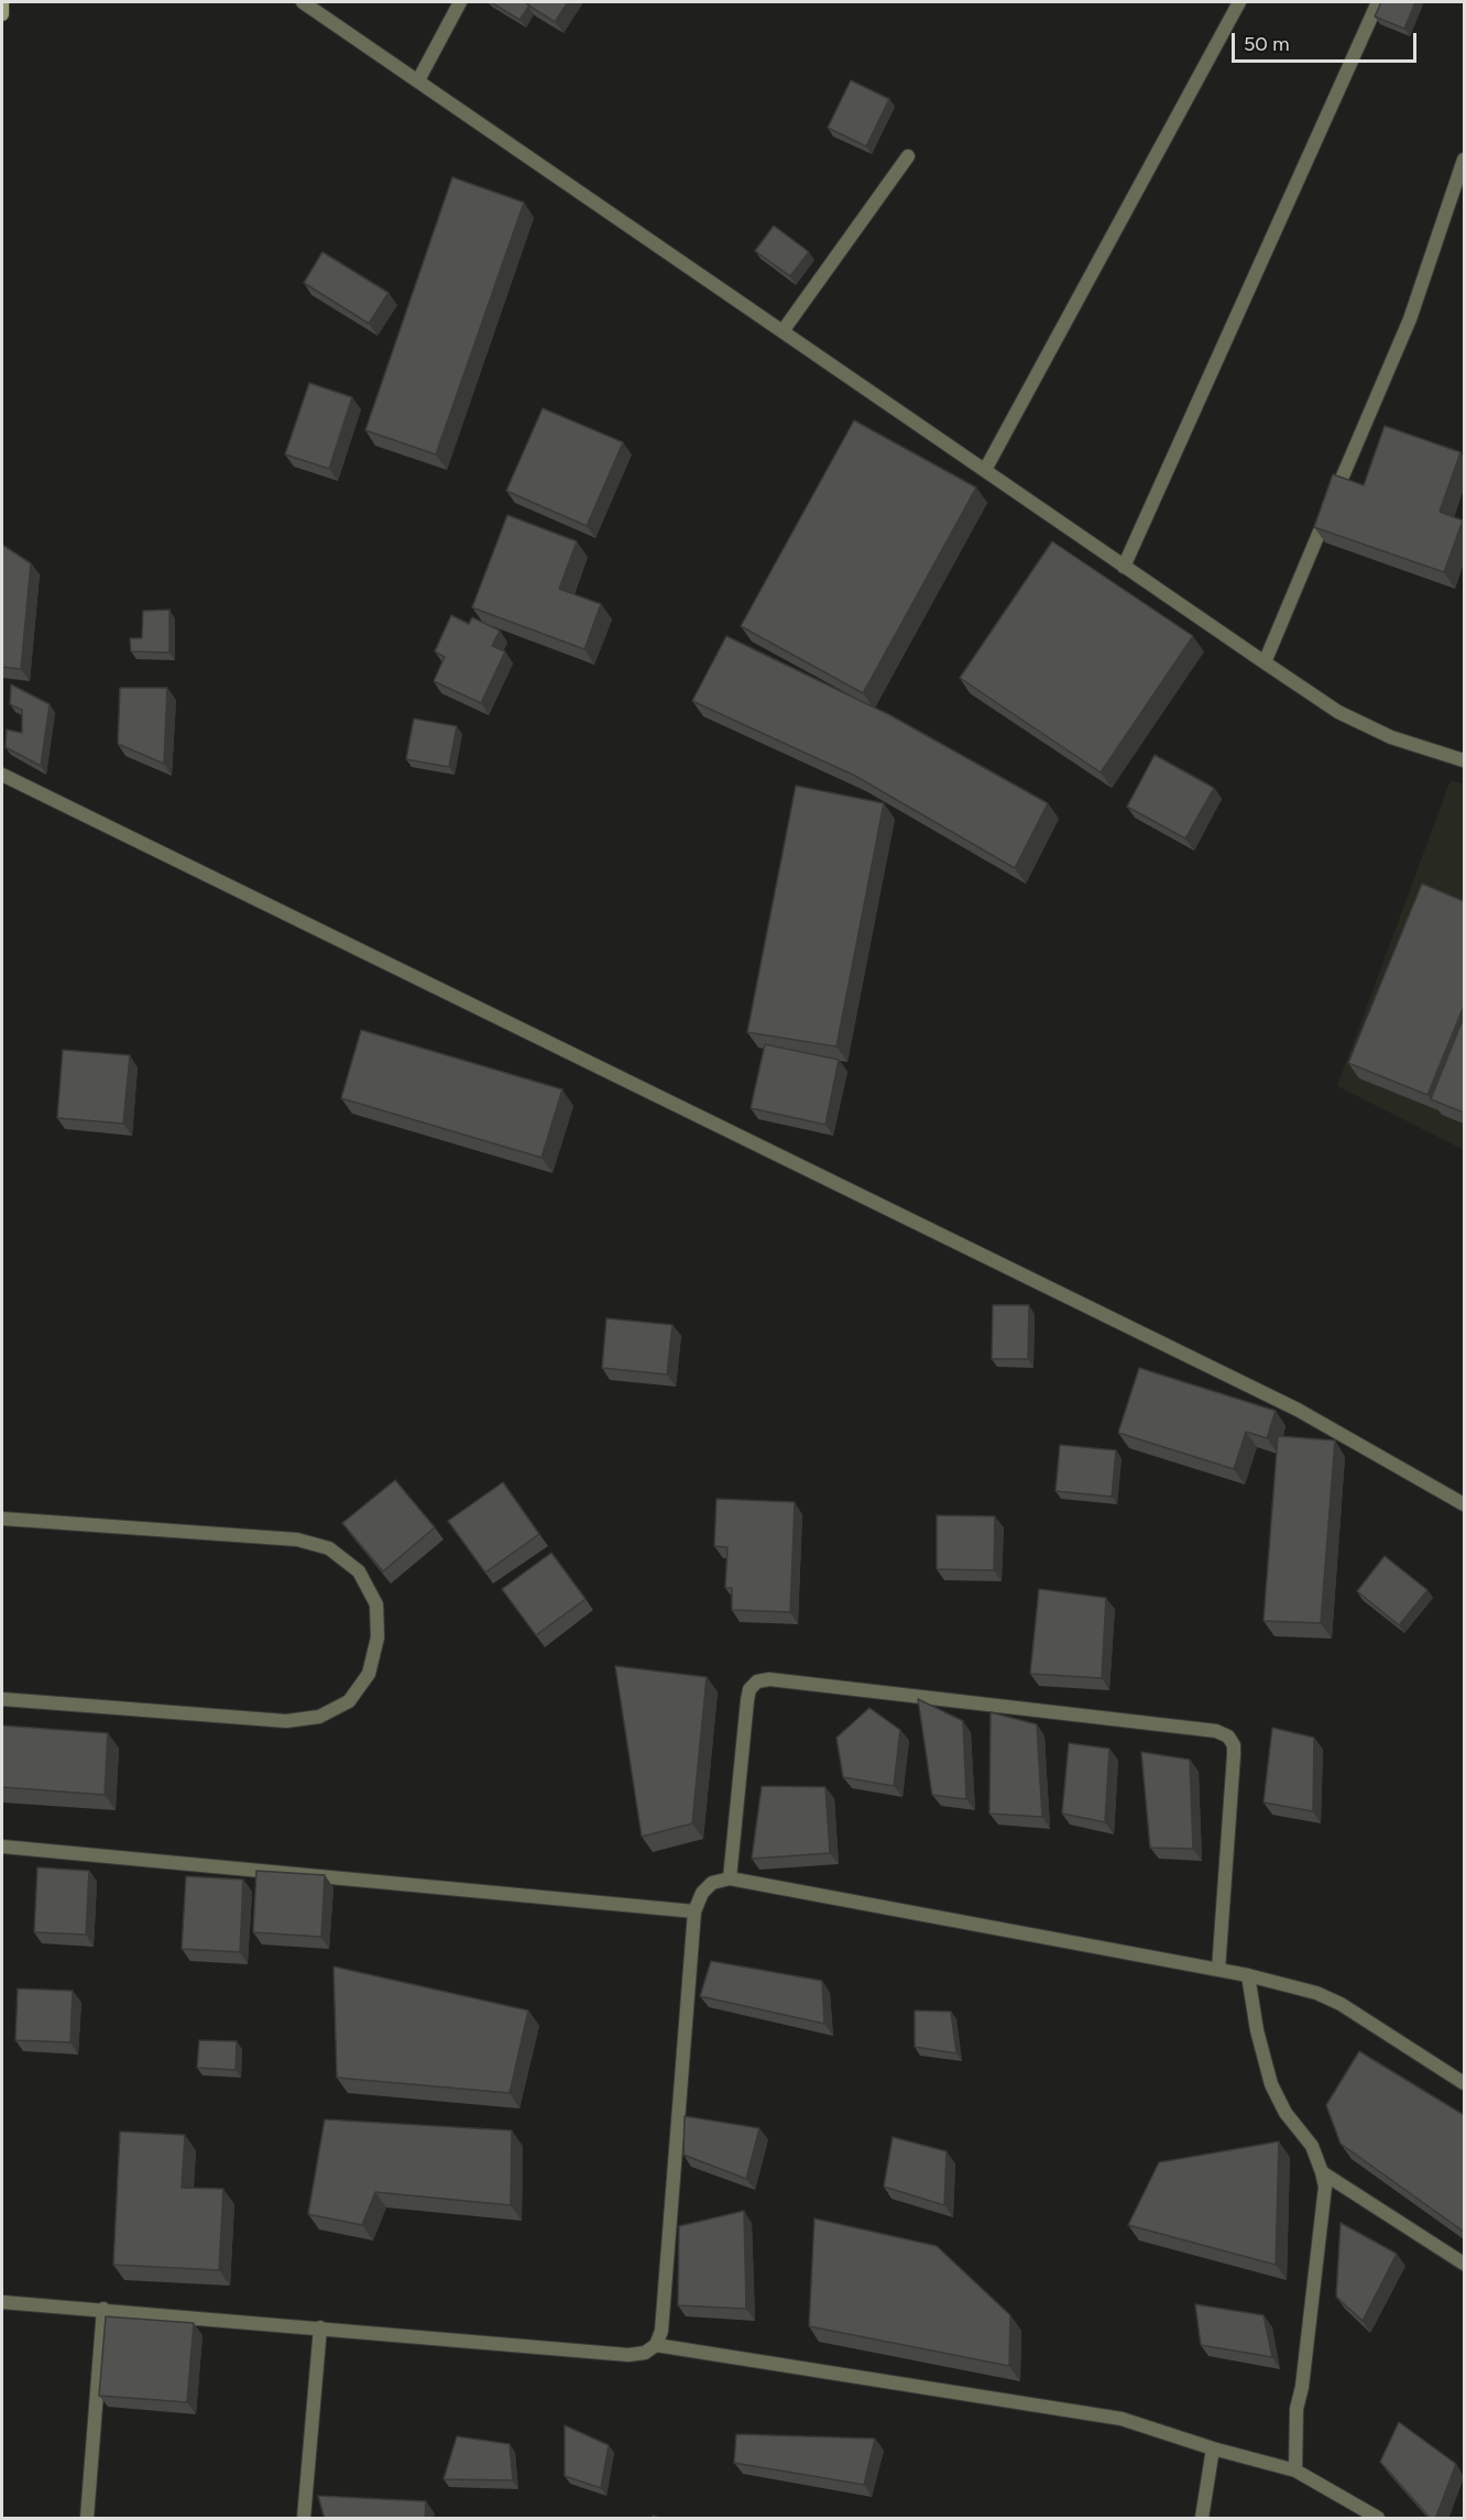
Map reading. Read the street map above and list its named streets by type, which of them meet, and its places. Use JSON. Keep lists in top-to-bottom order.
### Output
{
  "scale_bar": "50 m"
}
